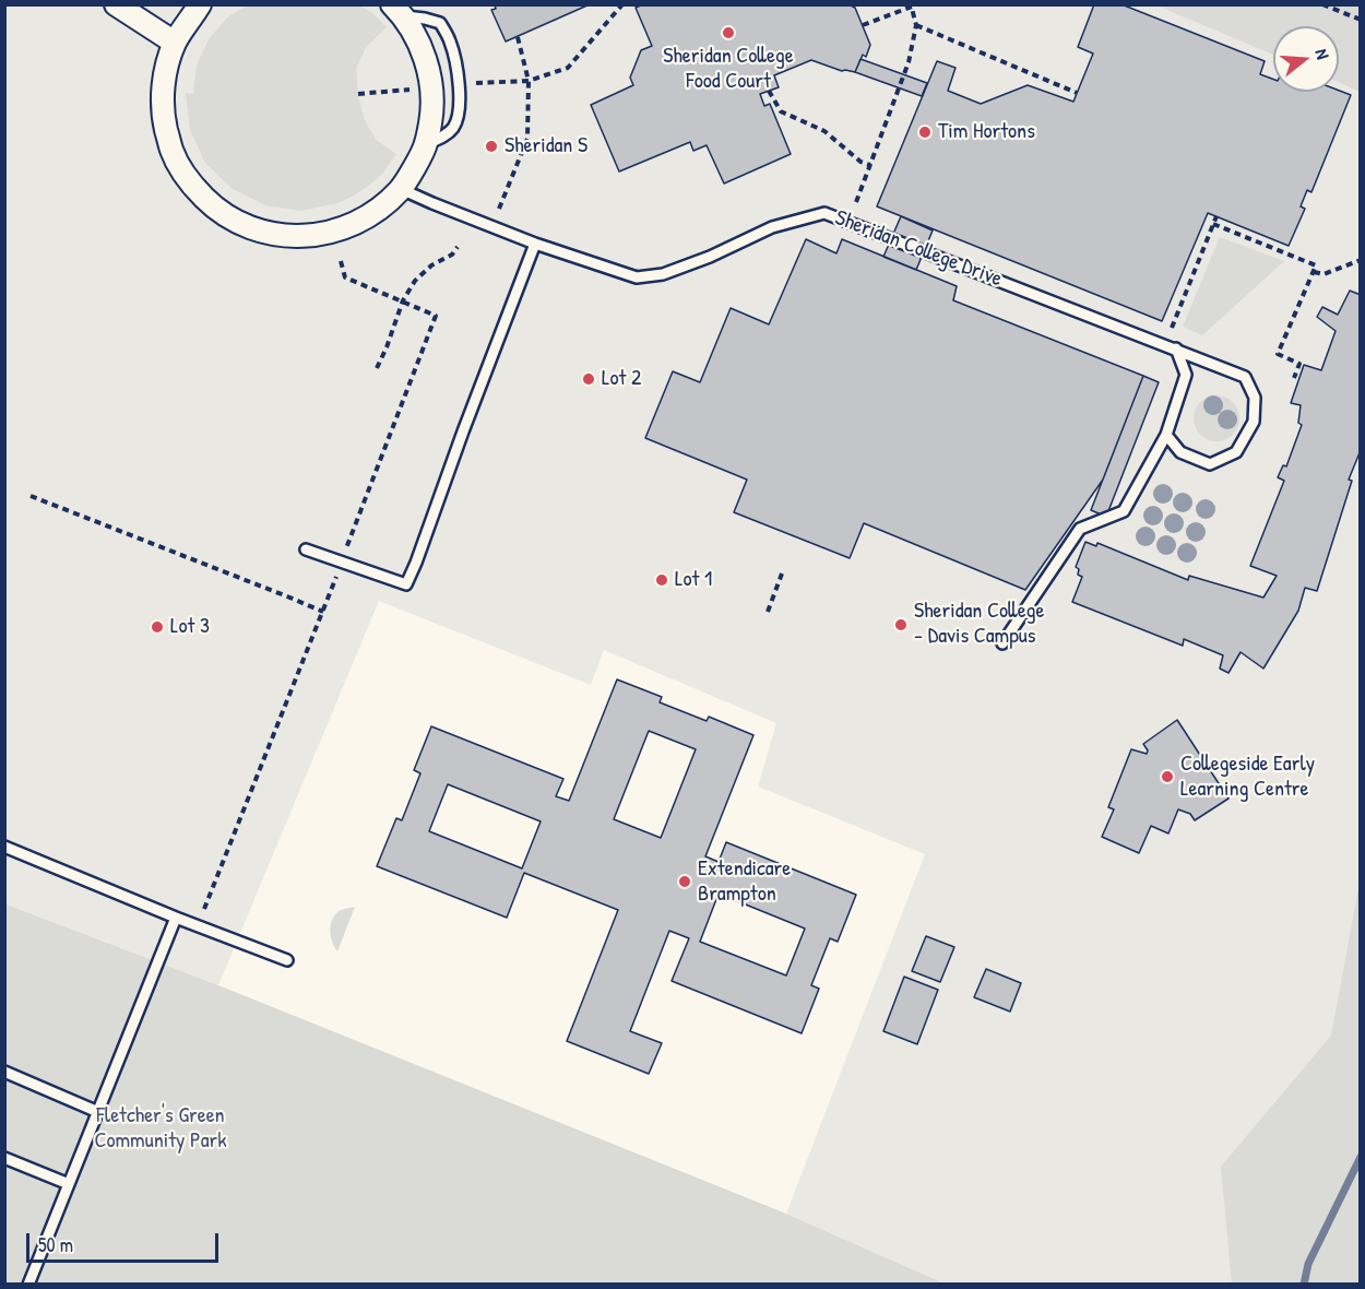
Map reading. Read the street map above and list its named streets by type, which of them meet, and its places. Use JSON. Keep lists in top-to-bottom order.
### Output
{
  "streets": {
    "lane": ["Sheridan College Drive"]
  },
  "parks": ["Fletcher's Green Community Park"],
  "places": [
    "Sheridan College Food Court",
    "Tim Hortons",
    "Sheridan S",
    "Lot 2",
    "Lot 1",
    "Sheridan College - Davis Campus",
    "Lot 3",
    "Collegeside Early Learning Centre",
    "Extendicare Brampton"
  ],
  "scale_bar": "50 m",
  "north": "right"
}
